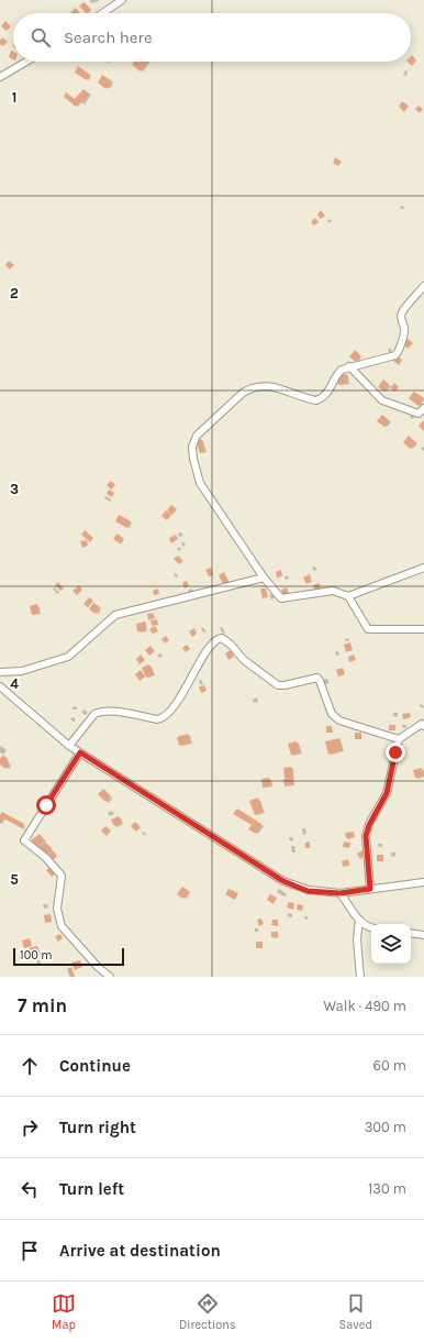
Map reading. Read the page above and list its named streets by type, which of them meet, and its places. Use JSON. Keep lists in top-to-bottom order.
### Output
{
  "scale_bar": "100 m",
  "page": {
    "search": "Search here",
    "scale": "100 m",
    "heading": ["7 min", "Walk · 490 m"],
    "list": [
      ["Continue", "60 m"],
      ["Turn right", "300 m"],
      ["Turn left", "130 m"],
      "Arrive at destination"
    ],
    "nav": ["Map", "Directions", "Saved"]
  },
  "grid": {
    "rows": [
      "1",
      "2",
      "3",
      "4",
      "5"
    ]
  }
}
